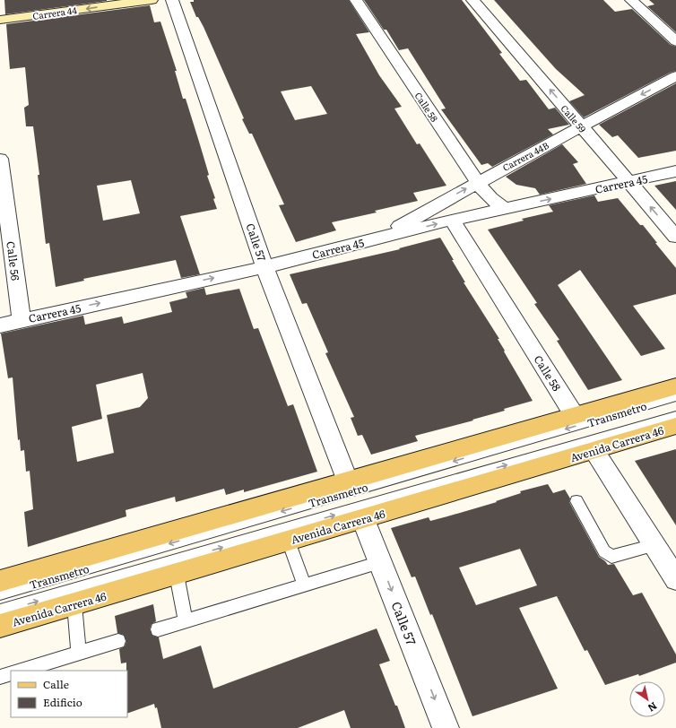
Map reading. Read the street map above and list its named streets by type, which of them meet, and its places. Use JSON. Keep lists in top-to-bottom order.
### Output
{
  "streets": {
    "main road": ["Avenida Carrera 46"],
    "street": [
      "Carrera 44",
      "Calle 58",
      "Calle 59",
      "Carrera 44B",
      "Carrera 45",
      "Calle 57",
      "Calle 56"
    ],
    "lane": ["Transmetro"]
  },
  "crossings": [
    ["Calle 58", "Carrera 44B"],
    ["Calle 58", "Carrera 45"],
    ["Calle 59", "Carrera 44B"],
    ["Calle 59", "Carrera 45"],
    ["Carrera 44B", "Carrera 45"],
    ["Carrera 45", "Calle 57"],
    ["Carrera 45", "Calle 56"],
    ["Calle 57", "Avenida Carrera 46"]
  ],
  "one_way": ["Carrera 44", "Calle 59", "Carrera 45"],
  "legend": ["Calle", "Edificio"],
  "north": "bottom right"
}
